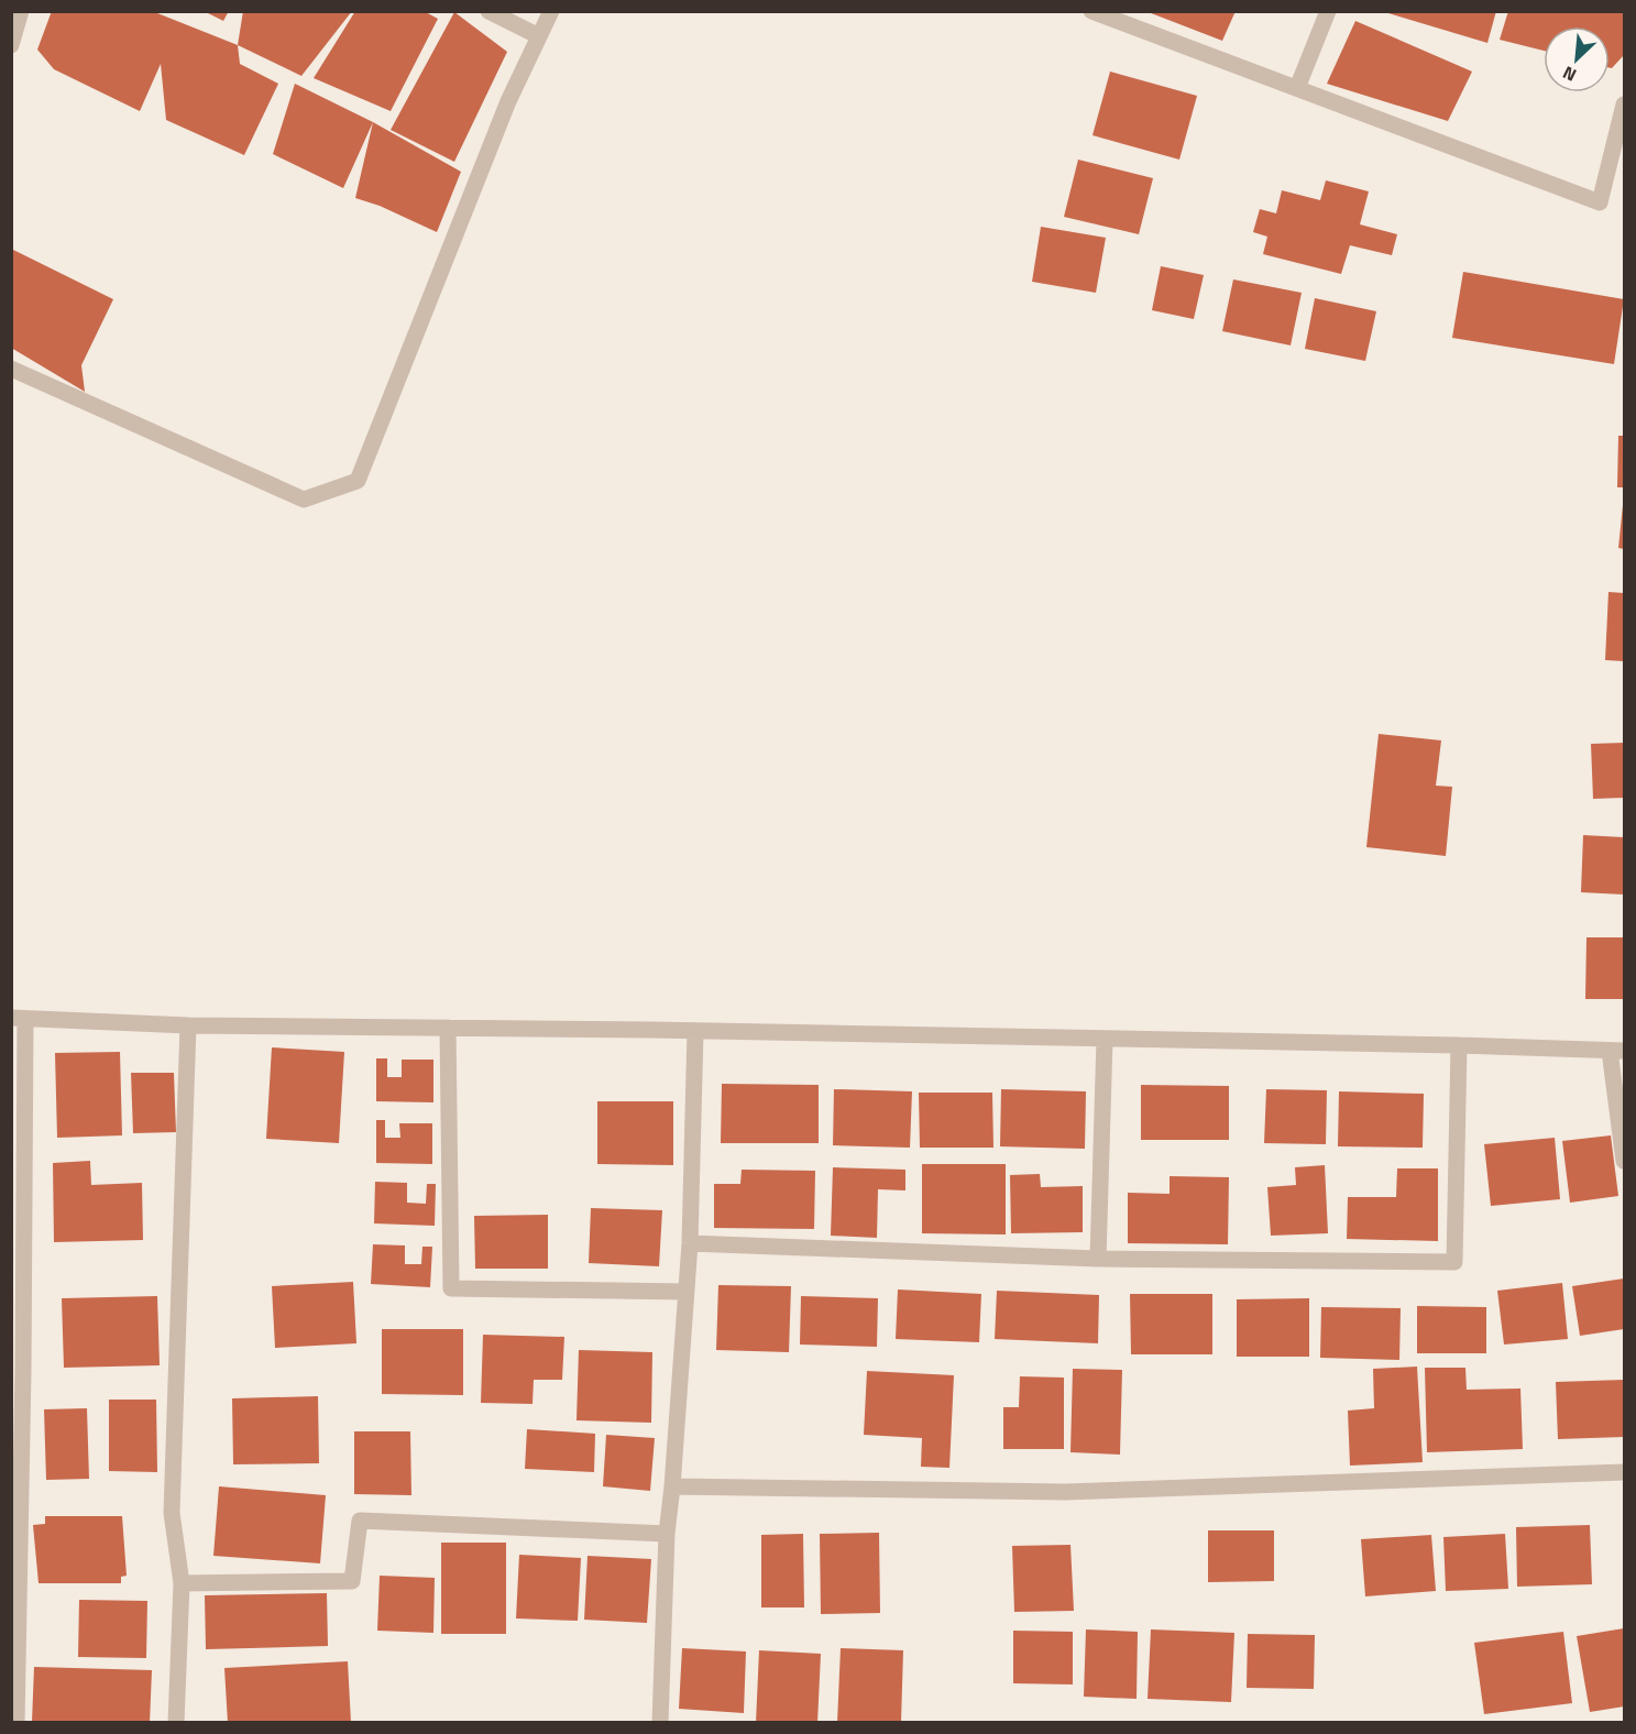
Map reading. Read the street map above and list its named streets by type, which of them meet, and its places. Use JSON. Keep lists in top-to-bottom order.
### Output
{
  "north": "bottom left"
}
